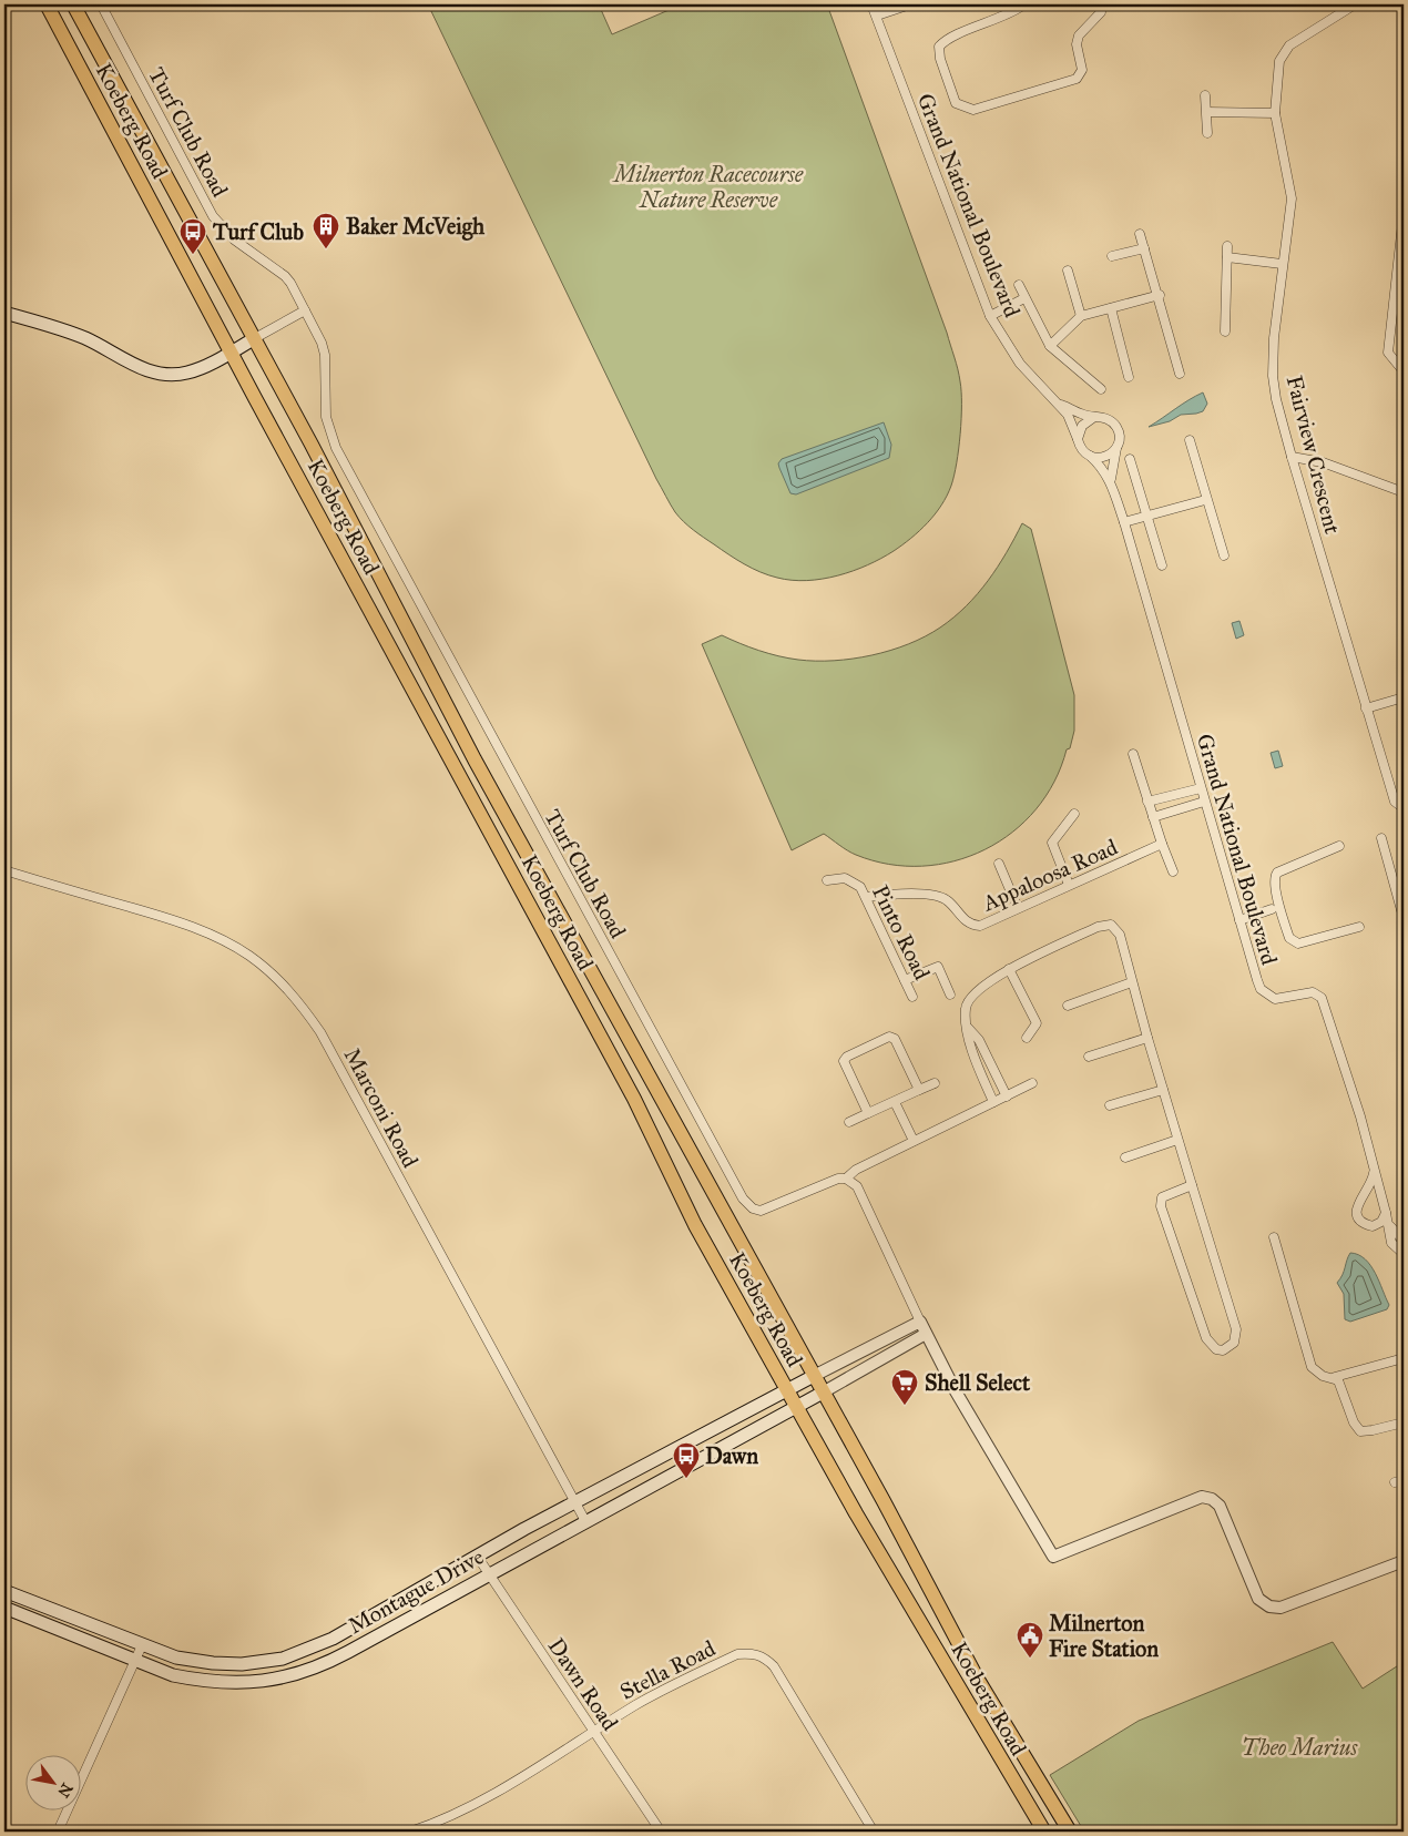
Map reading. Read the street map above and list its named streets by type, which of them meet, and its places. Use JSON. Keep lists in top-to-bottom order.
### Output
{
  "streets": {
    "main road": ["Koeberg Road", "Montague Drive"],
    "street": [
      "Turf Club Road",
      "Grand National Boulevard",
      "Fairview Crescent",
      "Appaloosa Road",
      "Pinto Road",
      "Marconi Road",
      "Stella Road",
      "Dawn Road"
    ]
  },
  "crossings": [
    ["Koeberg Road", "Montague Drive"],
    ["Appaloosa Road", "Pinto Road"],
    ["Marconi Road", "Montague Drive"],
    ["Montague Drive", "Dawn Road"],
    ["Stella Road", "Dawn Road"]
  ],
  "parks": ["Milnerton Racecourse Nature Reserve", "Theo Marius"],
  "places": {
    "building": ["Baker McVeigh"],
    "bus stop": ["Turf Club", "Dawn"],
    "supermarket": ["Shell Select"],
    "public building": ["Milnerton Fire Station"]
  },
  "north": "bottom right"
}
